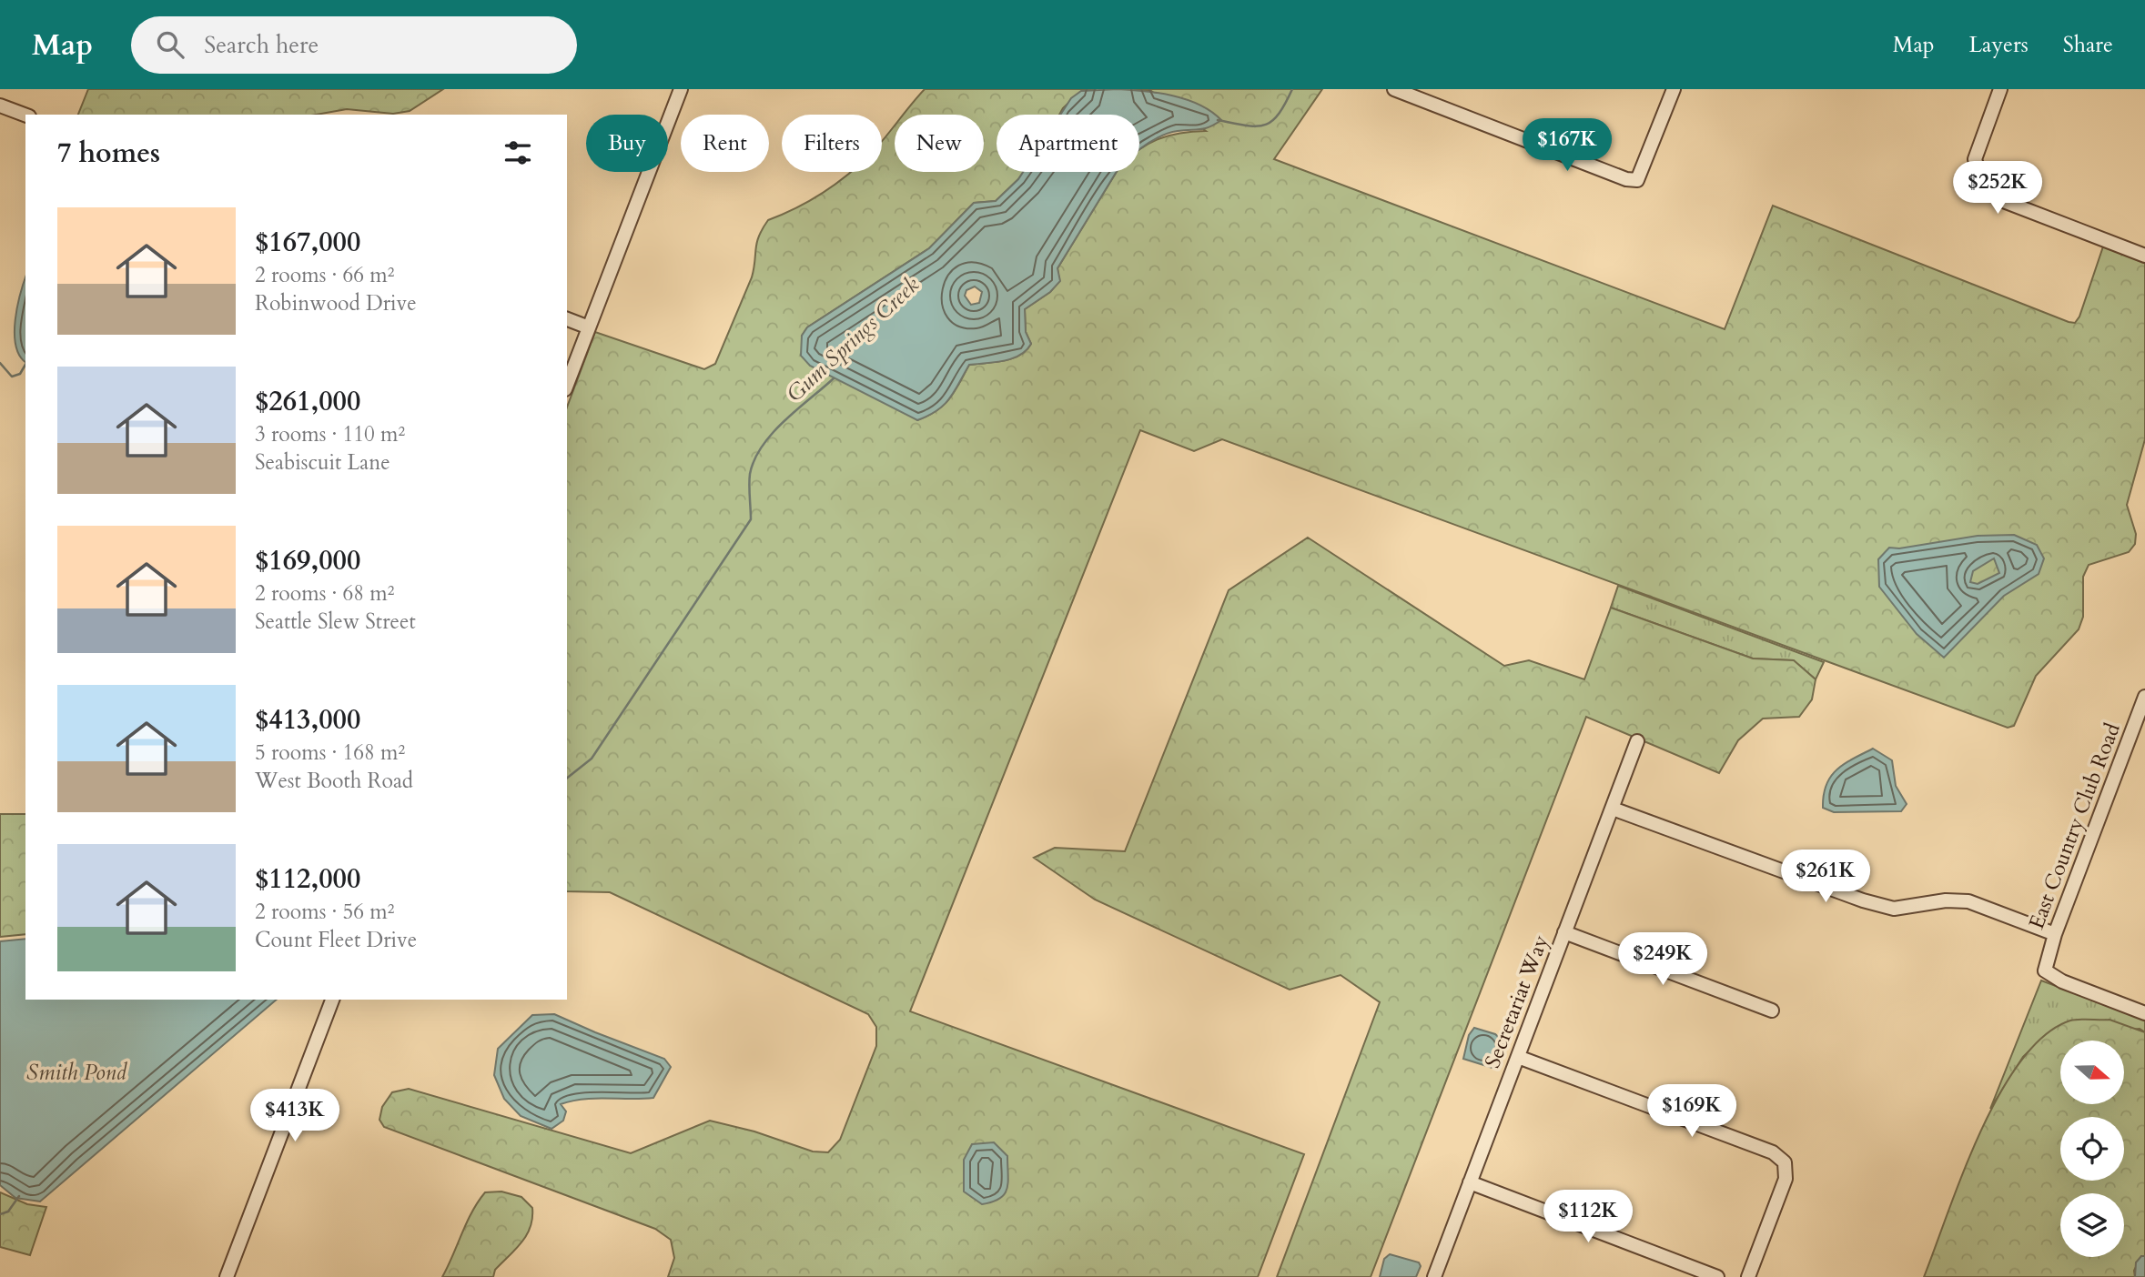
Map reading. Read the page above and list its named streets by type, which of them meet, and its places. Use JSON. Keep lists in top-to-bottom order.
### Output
{
  "streets": {
    "street": ["East Country Club Road", "Secretariat Way"]
  },
  "water": ["Gum Springs Creek", "Smith Pond"],
  "north": "right",
  "page": {
    "header": "Map",
    "search": "Search here",
    "nav": ["Map", "Layers", "Share"],
    "chip": [
      "Buy",
      "Rent",
      "Filters",
      "New",
      "Apartment"
    ],
    "heading": "7 homes",
    "price": [
      "$167K",
      "$252K",
      "$261K",
      "$249K",
      "$169K",
      "$413K",
      "$112K"
    ],
    "list": [
      {
        "name": "$167,000",
        "note": "2 rooms · 66 m² · Robinwood Drive"
      },
      {
        "name": "$261,000",
        "note": "3 rooms · 110 m² · Seabiscuit Lane"
      },
      {
        "name": "$169,000",
        "note": "2 rooms · 68 m² · Seattle Slew Street"
      },
      {
        "name": "$413,000",
        "note": "5 rooms · 168 m² · West Booth Road"
      },
      {
        "name": "$112,000",
        "note": "2 rooms · 56 m² · Count Fleet Drive"
      }
    ]
  }
}
